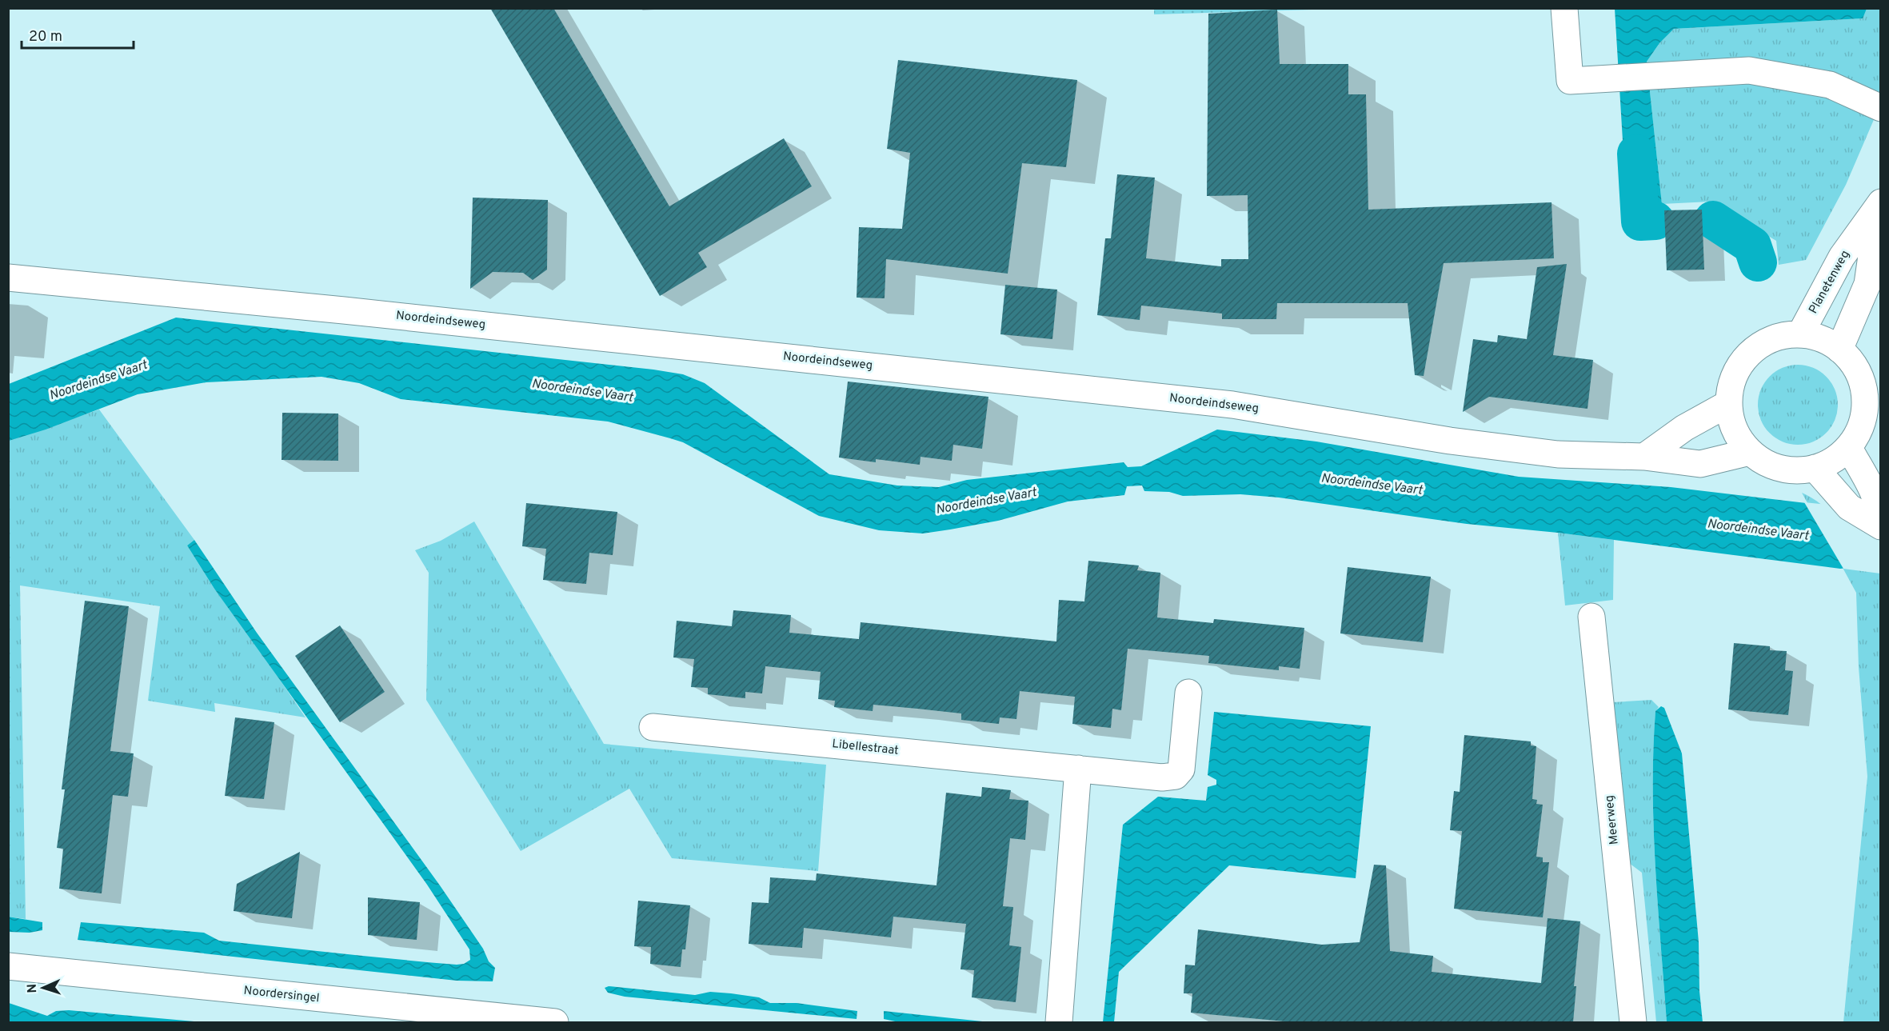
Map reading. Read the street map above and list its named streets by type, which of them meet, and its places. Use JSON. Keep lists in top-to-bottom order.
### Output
{
  "streets": {
    "street": [
      "Planetenweg",
      "Noordeindseweg",
      "Libellestraat",
      "Meerweg",
      "Noordersingel"
    ]
  },
  "crossings": [
    ["Planetenweg", "Noordeindseweg"]
  ],
  "water": ["Noordeindse Vaart"],
  "scale_bar": "20 m",
  "north": "left"
}
